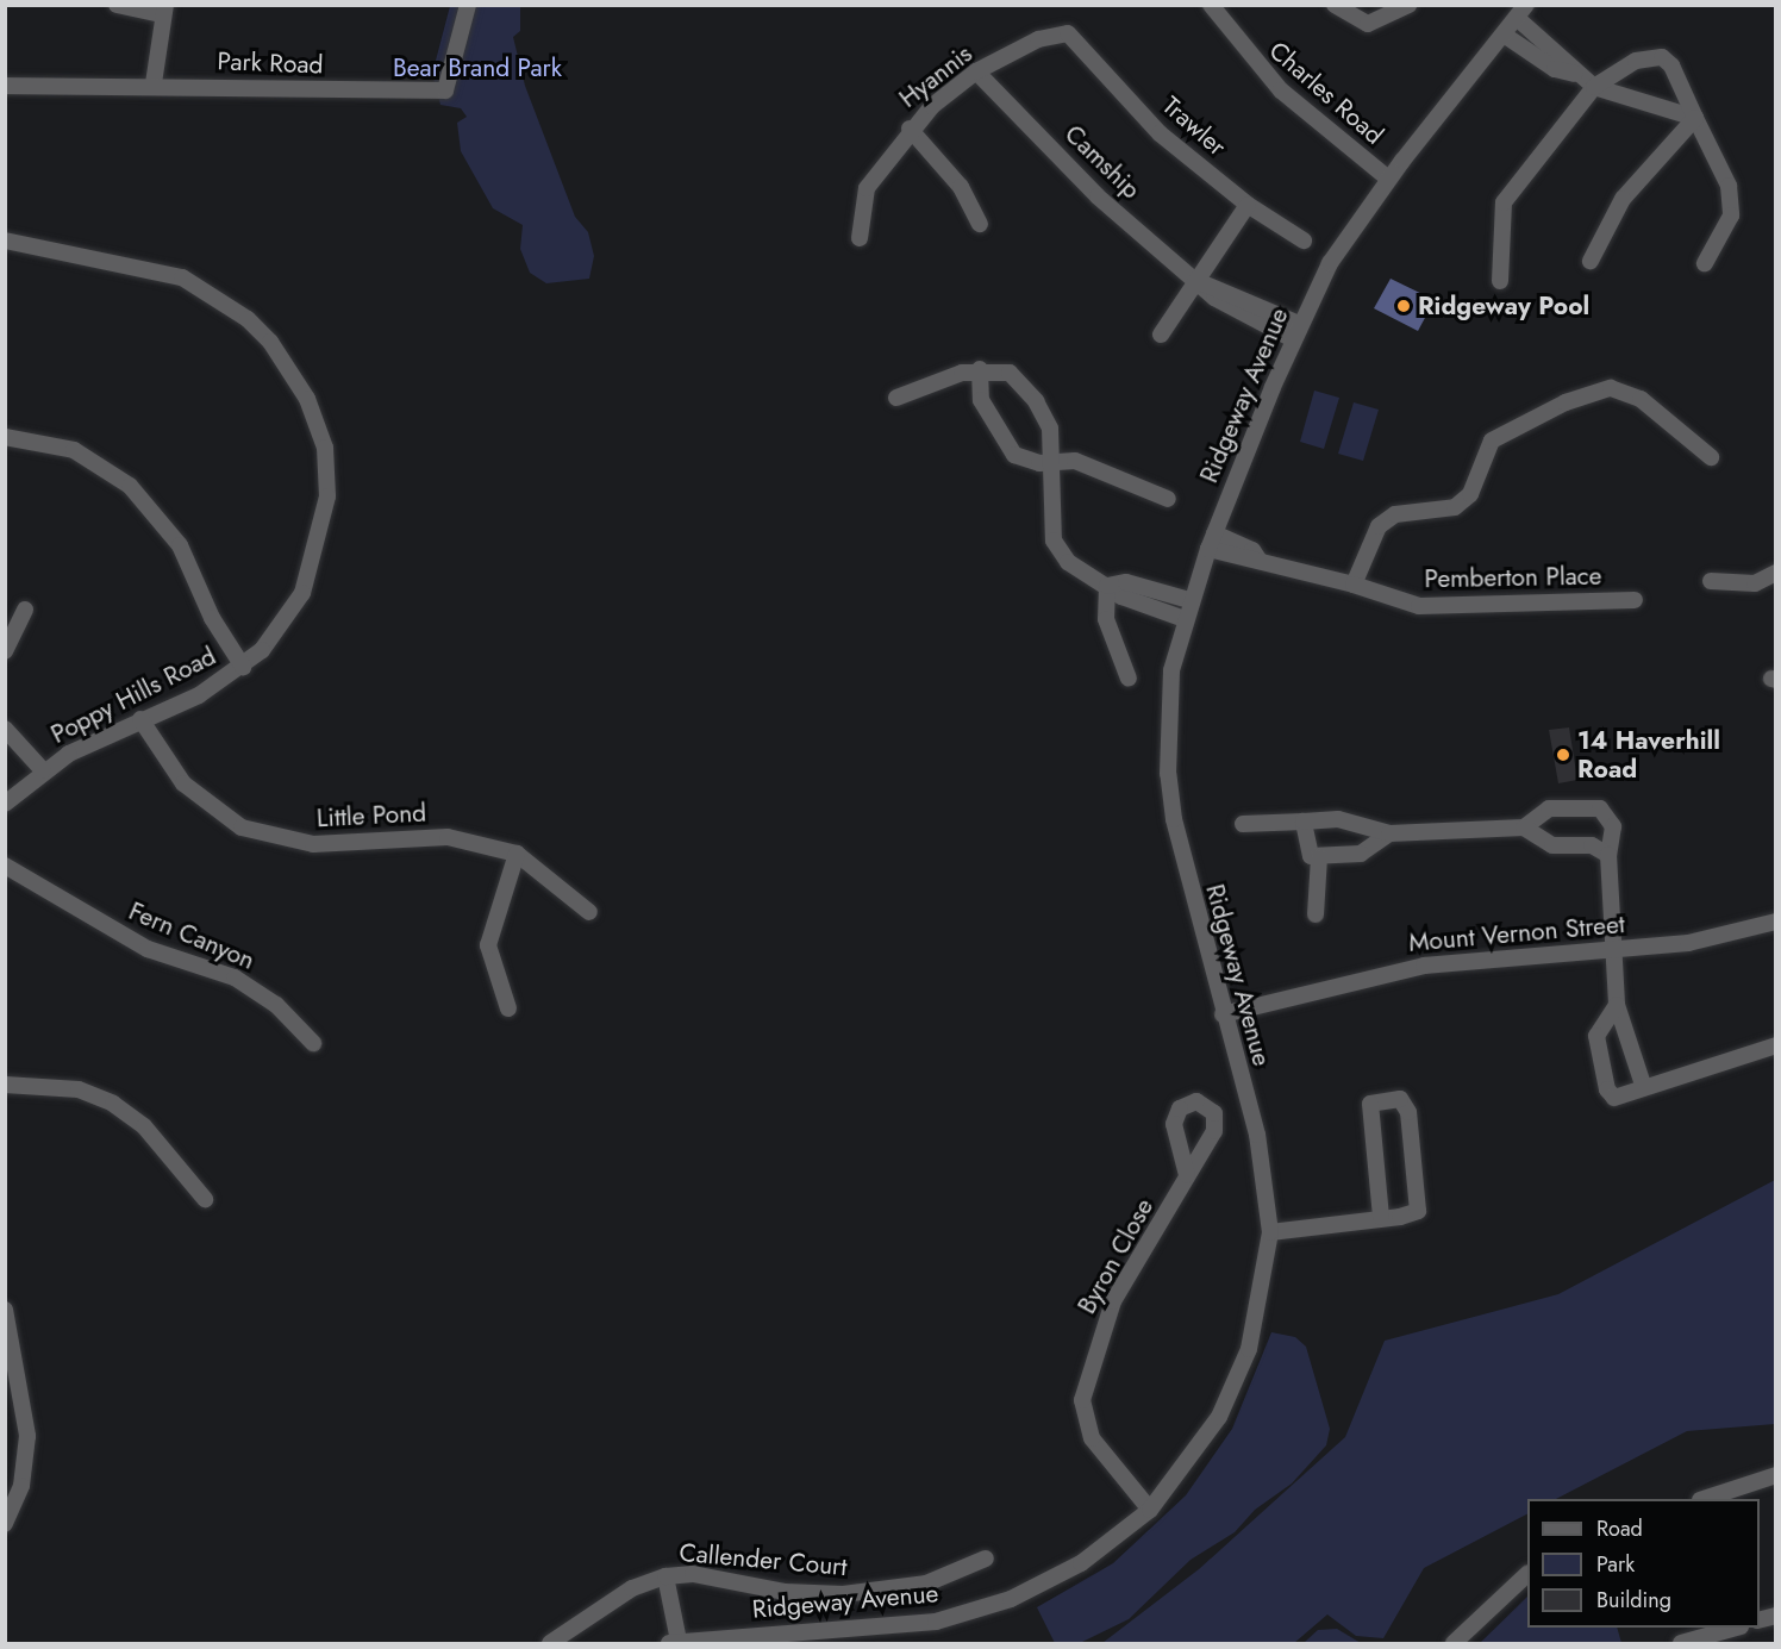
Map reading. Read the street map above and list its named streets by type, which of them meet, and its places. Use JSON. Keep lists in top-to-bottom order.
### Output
{
  "streets": {
    "street": [
      "Park Road",
      "Hyannis",
      "Charles Road",
      "Trawler",
      "Camship",
      "Ridgeway Avenue",
      "Pemberton Place",
      "Poppy Hills Road",
      "Little Pond",
      "Mount Vernon Street",
      "Fern Canyon",
      "Byron Close",
      "Callender Court"
    ]
  },
  "crossings": [
    ["Hyannis", "Trawler"],
    ["Hyannis", "Camship"],
    ["Charles Road", "Ridgeway Avenue"],
    ["Camship", "Ridgeway Avenue"],
    ["Ridgeway Avenue", "Pemberton Place"],
    ["Ridgeway Avenue", "Mount Vernon Street"],
    ["Ridgeway Avenue", "Byron Close"],
    ["Poppy Hills Road", "Little Pond"]
  ],
  "parks": ["Bear Brand Park"],
  "places": ["Ridgeway Pool", "14 Haverhill Road"],
  "legend": ["Road", "Park", "Building"]
}
